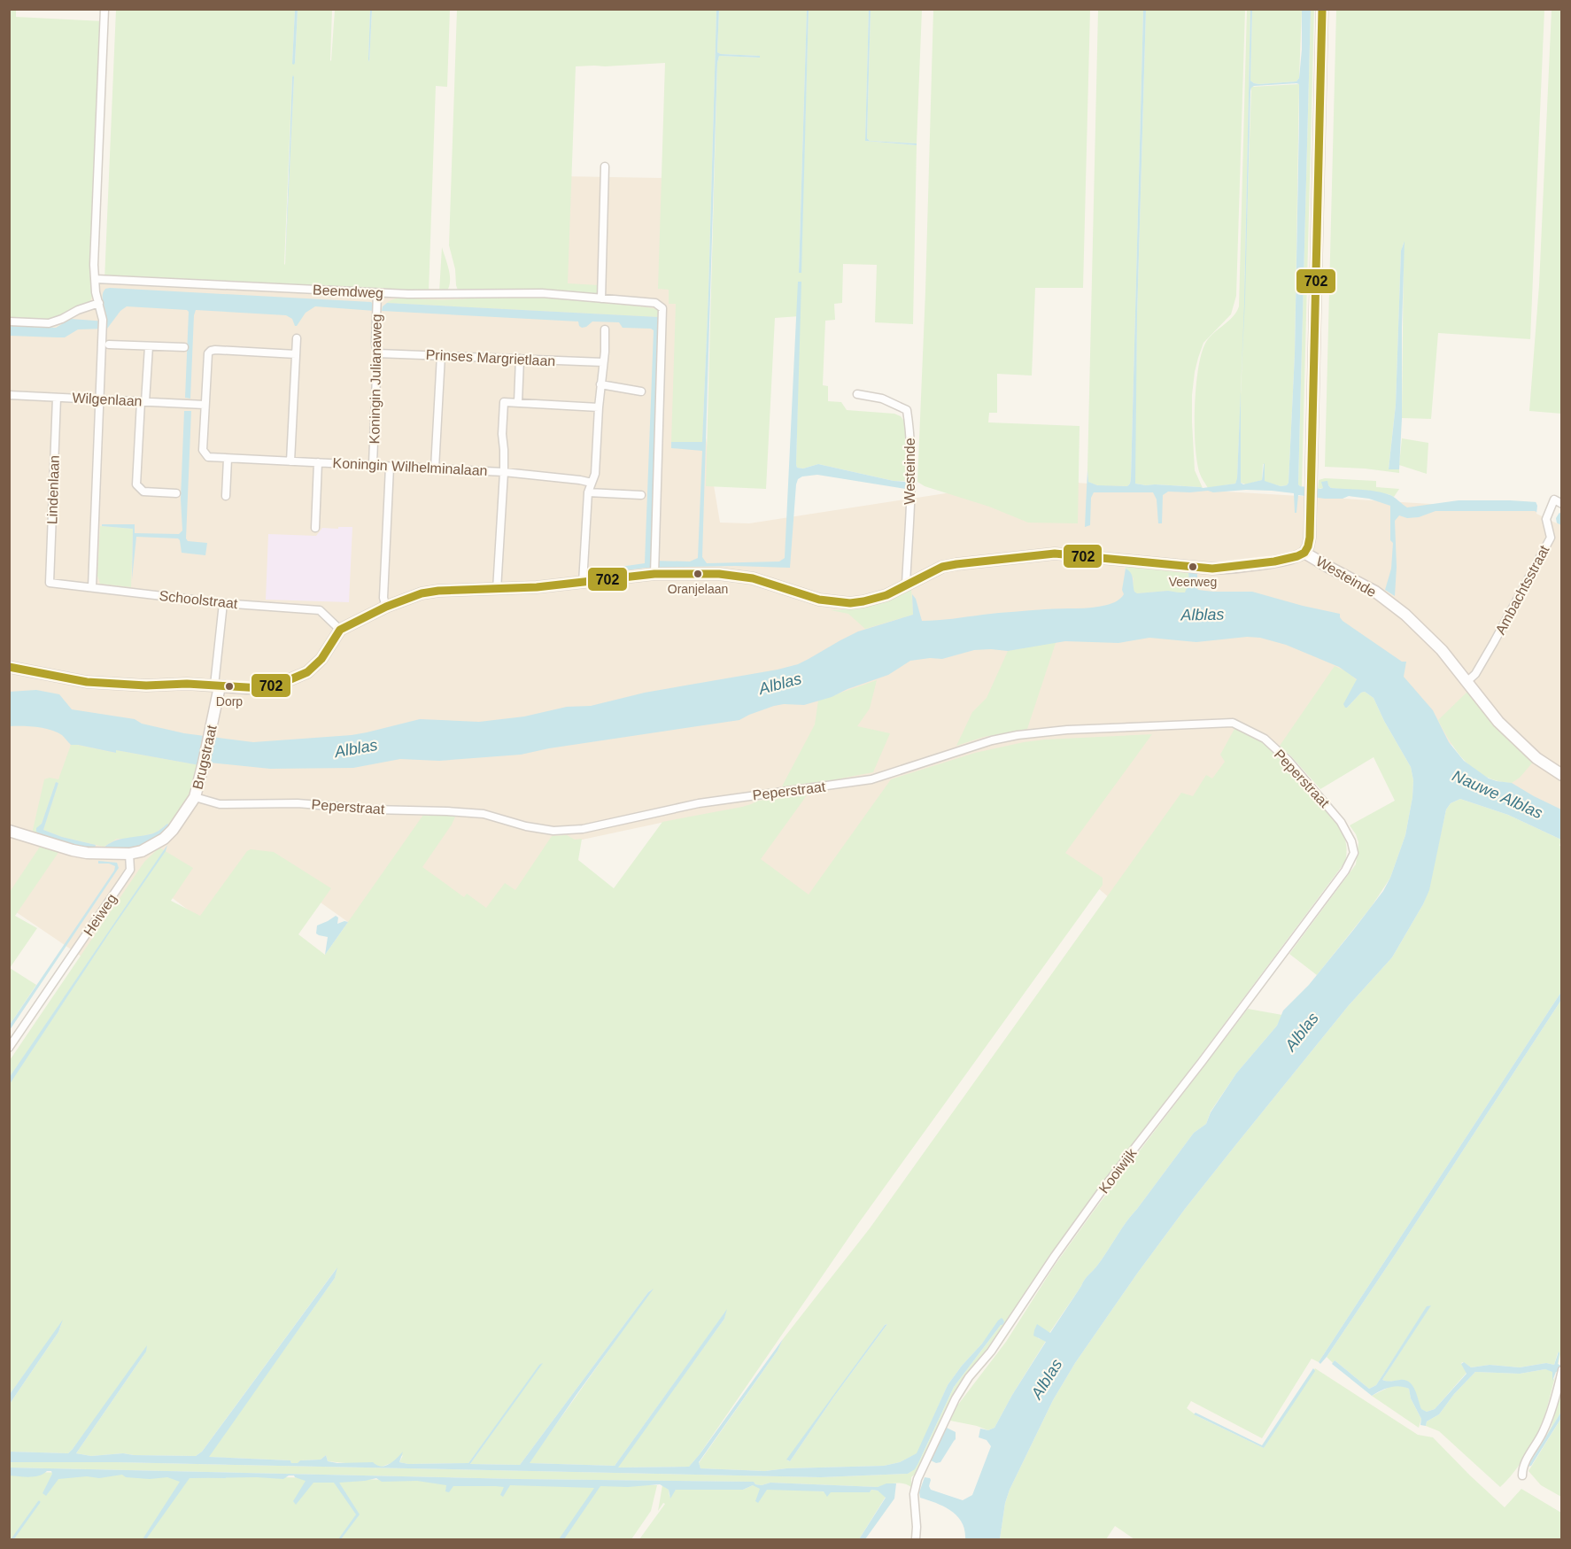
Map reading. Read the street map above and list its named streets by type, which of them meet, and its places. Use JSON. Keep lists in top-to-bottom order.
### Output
{
  "streets": {
    "street": [
      "Beemdweg",
      "Prinses Margrietlaan",
      "Koningin Julianaweg",
      "Wilgenlaan",
      "Koningin Wilhelminalaan",
      "Westeinde",
      "Lindenlaan",
      "Ambachtsstraat",
      "Schoolstraat",
      "Brugstraat",
      "Peperstraat",
      "Heiweg",
      "Kooiwijk"
    ]
  },
  "crossings": [
    ["Beemdweg", "Koningin Julianaweg"],
    ["Beemdweg", "Westeinde"],
    ["Prinses Margrietlaan", "Koningin Julianaweg"],
    ["Koningin Julianaweg", "Koningin Wilhelminalaan"],
    ["Wilgenlaan", "Koningin Wilhelminalaan"],
    ["Wilgenlaan", "Lindenlaan"],
    ["Westeinde", "Ambachtsstraat"],
    ["Westeinde", "Schoolstraat"],
    ["Lindenlaan", "Schoolstraat"],
    ["Brugstraat", "Peperstraat"],
    ["Peperstraat", "Kooiwijk"]
  ],
  "water": ["Alblas", "Nauwe Alblas"],
  "places": ["Veerweg", "Oranjelaan", "Dorp"],
  "lines": ["transit line 702"]
}
